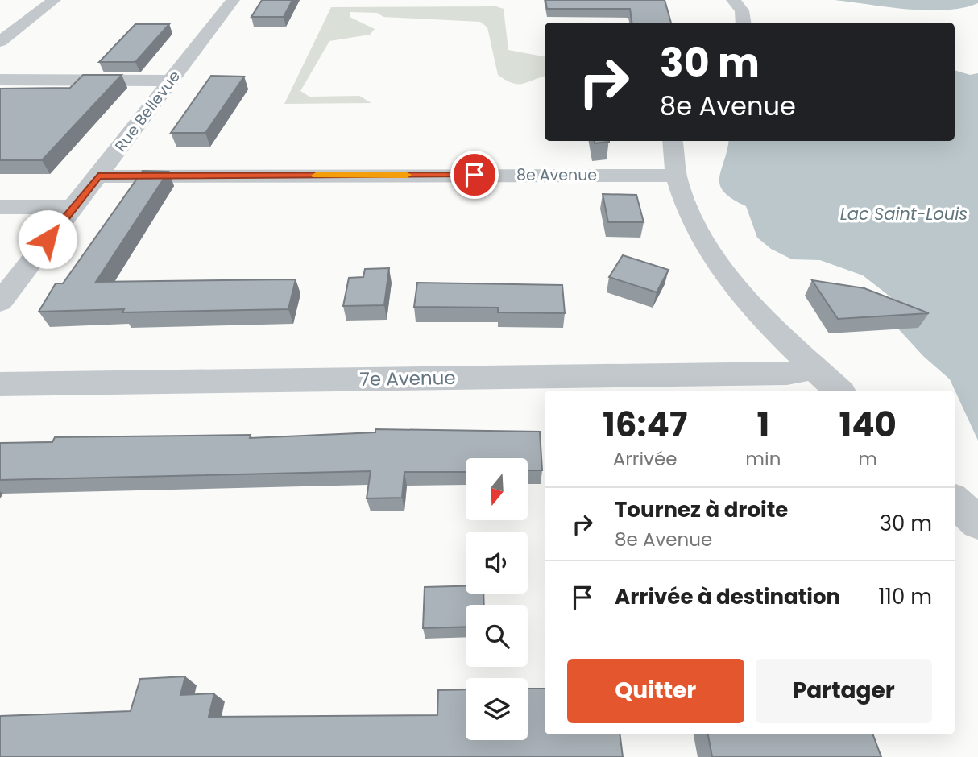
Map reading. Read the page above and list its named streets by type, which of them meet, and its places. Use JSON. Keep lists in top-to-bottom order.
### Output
{
  "streets": {
    "street": ["Rue Bellevue", "8e Avenue", "7e Avenue"]
  },
  "crossings": [
    ["Rue Bellevue", "8e Avenue"]
  ],
  "water": ["Lac Saint-Louis"],
  "north": "bottom",
  "page": {
    "turn": ["30 m", "8e Avenue"],
    "eta": [
      "16:47",
      "Arrivée",
      "1",
      "min",
      "140",
      "m"
    ],
    "list": [
      {
        "name": "Tournez à droite",
        "note": "8e Avenue",
        "value": "30 m"
      },
      {
        "name": "Arrivée à destination",
        "value": "110 m"
      }
    ],
    "buttons": ["Quitter", "Partager"]
  }
}
